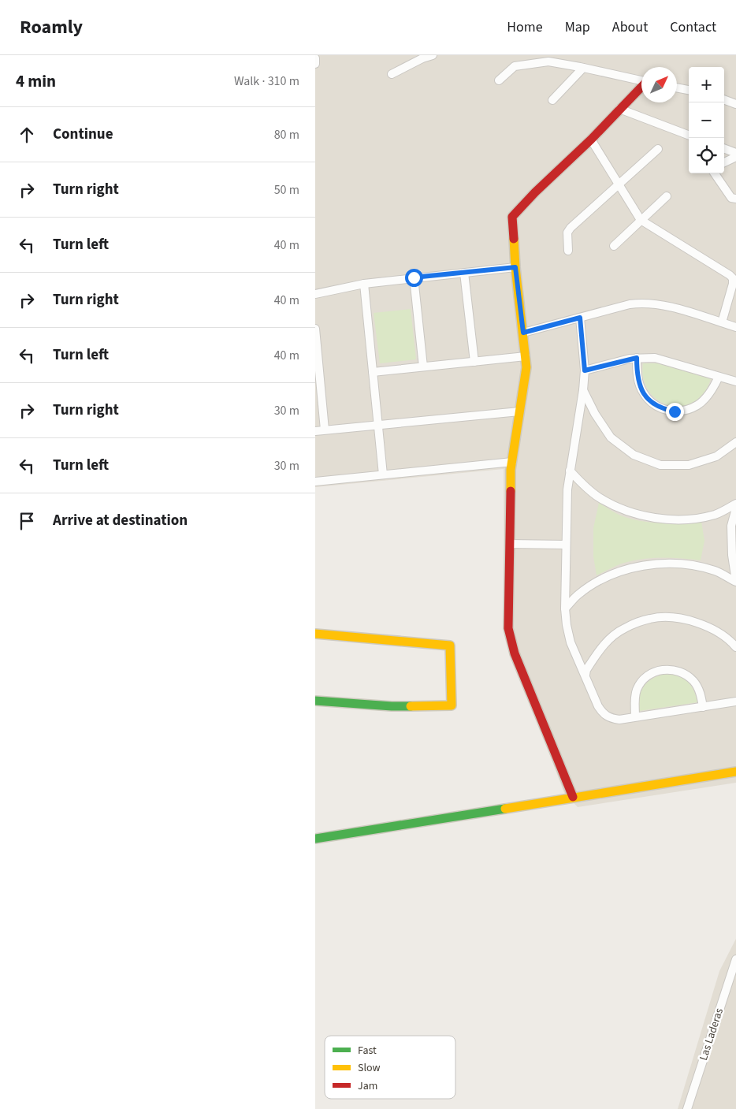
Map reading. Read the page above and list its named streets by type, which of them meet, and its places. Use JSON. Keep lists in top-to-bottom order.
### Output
{
  "streets": {
    "street": ["Las Laderas"]
  },
  "legend": ["Fast", "Slow", "Jam"],
  "north": "top right",
  "page": {
    "header": "Roamly",
    "nav": [
      "Home",
      "Map",
      "About",
      "Contact"
    ],
    "heading": ["4 min", "Walk · 310 m"],
    "map_buttons": ["+", "−"],
    "list": [
      ["Continue", "80 m"],
      ["Turn right", "50 m"],
      ["Turn left", "40 m"],
      ["Turn right", "40 m"],
      ["Turn left", "40 m"],
      ["Turn right", "30 m"],
      ["Turn left", "30 m"],
      "Arrive at destination"
    ]
  }
}
